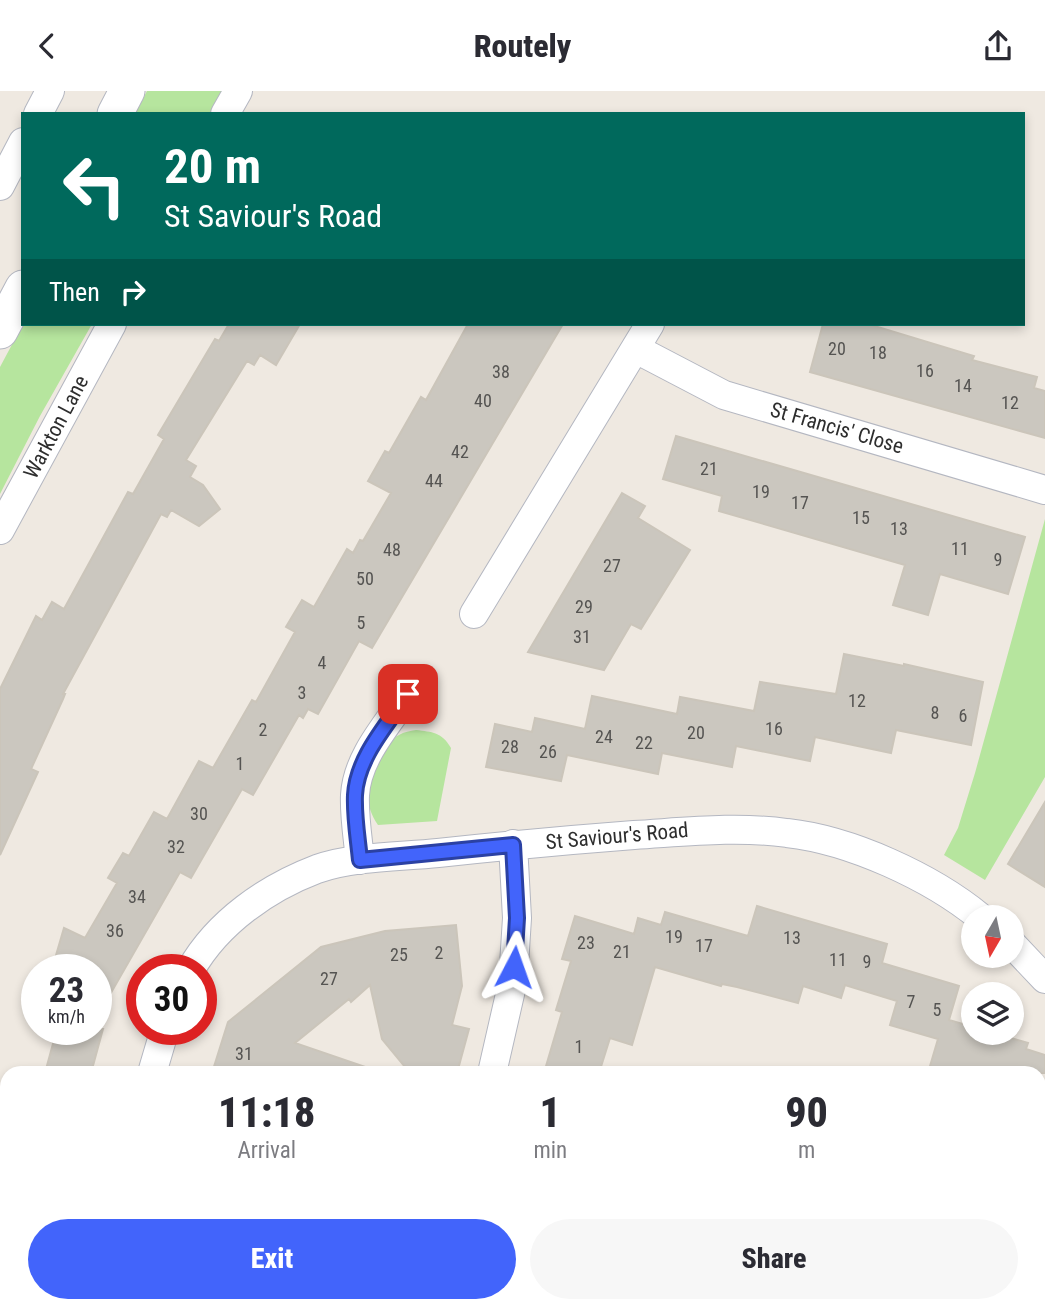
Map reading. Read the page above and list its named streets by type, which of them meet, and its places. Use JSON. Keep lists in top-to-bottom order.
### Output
{
  "streets": {
    "street": ["Warkton Lane", "St Francis' Close", "St Saviour's Road"]
  },
  "house_numbers": [
    "20",
    "18",
    "16",
    "38",
    "14",
    "40",
    "12",
    "42",
    "21",
    "44",
    "19",
    "17",
    "15",
    "13",
    "11",
    "48",
    "9",
    "27",
    "50",
    "29",
    "5",
    "31",
    "4",
    "3",
    "12",
    "8",
    "6",
    "16",
    "2",
    "20",
    "24",
    "22",
    "28",
    "26",
    "1",
    "30",
    "32",
    "34",
    "36",
    "19",
    "13",
    "23",
    "17",
    "21",
    "2",
    "25",
    "11",
    "9",
    "27",
    "7",
    "5",
    "1",
    "31"
  ],
  "north": "bottom",
  "page": {
    "header": "Routely",
    "turn": ["20 m", "St Saviour's Road"],
    "then": "Then",
    "speed": "23 km/h",
    "limit": "30",
    "eta": [
      "11:18",
      "Arrival",
      "1",
      "min",
      "90",
      "m"
    ],
    "buttons": ["Exit", "Share"]
  }
}
